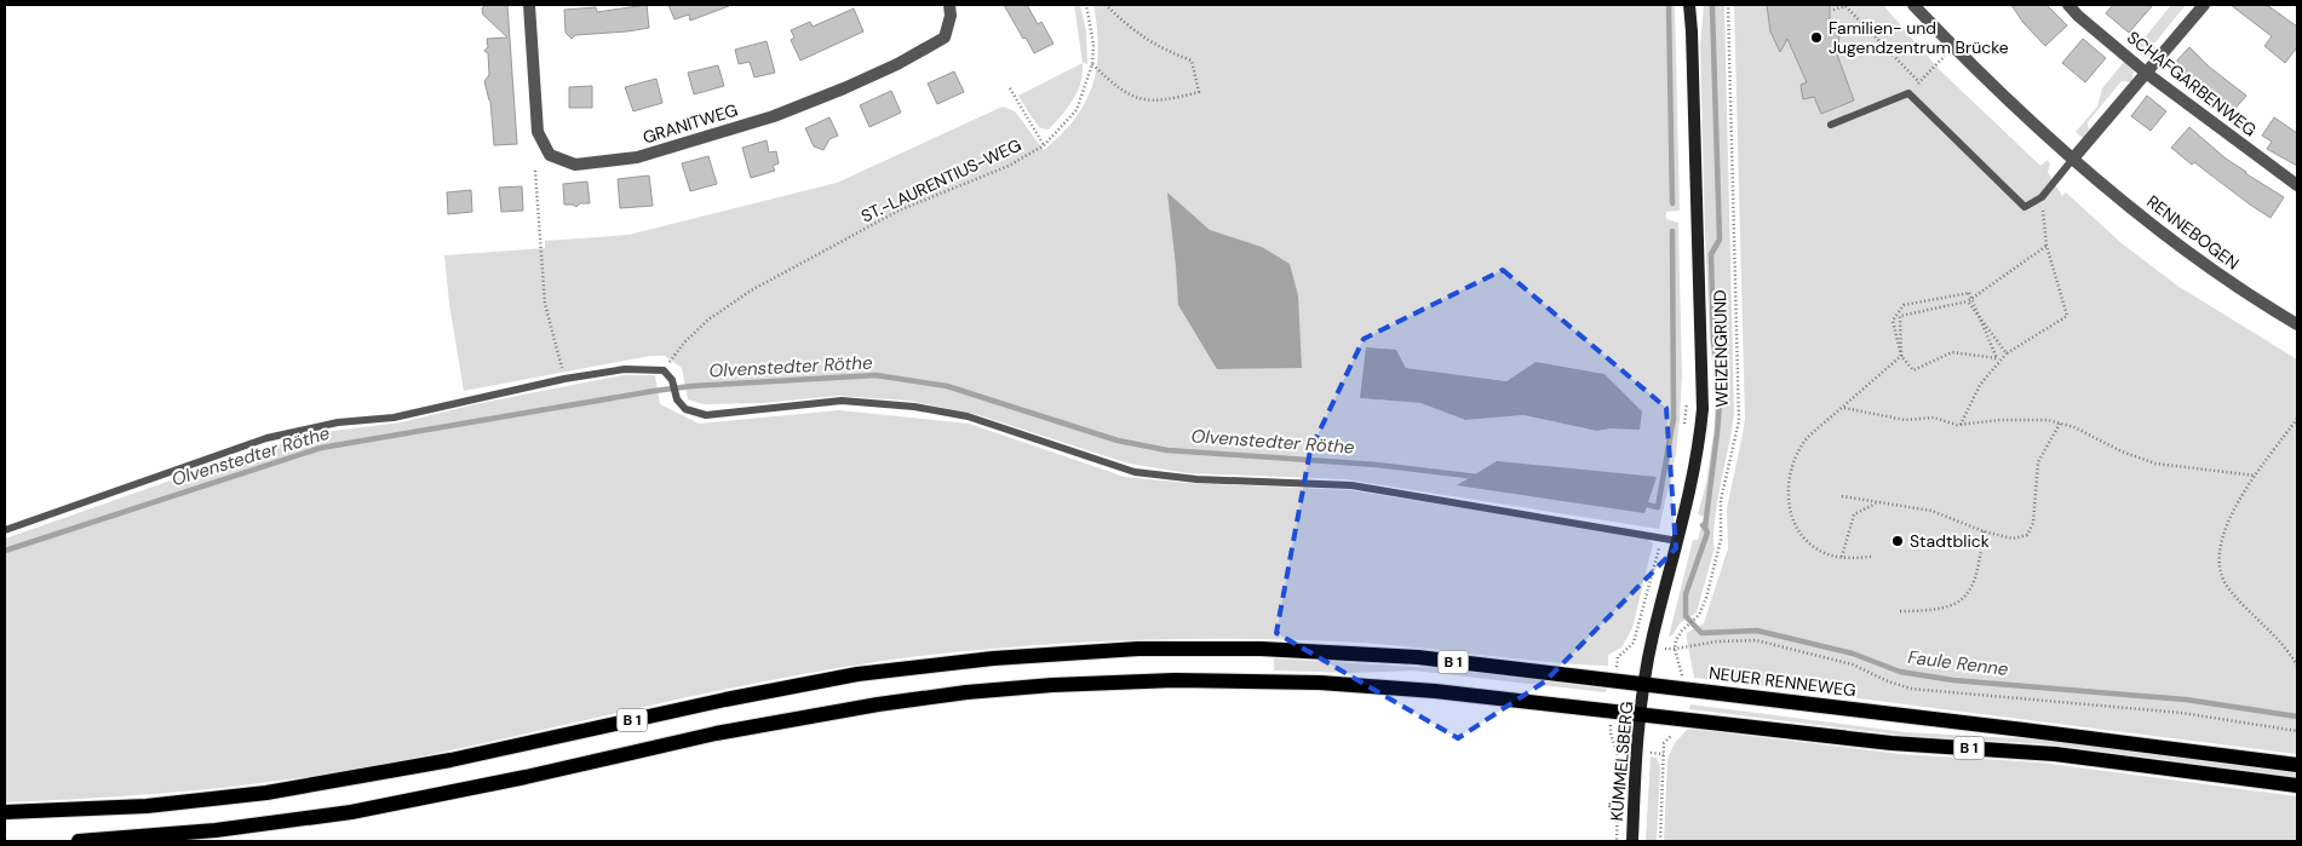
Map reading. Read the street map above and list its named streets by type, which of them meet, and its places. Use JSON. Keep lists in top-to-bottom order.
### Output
{
  "streets": {
    "main road": [
      "WEIZENGRUND",
      "B 1",
      "NEUER RENNEWEG",
      "KÜMMELSBERG"
    ],
    "street": ["SCHAFGARBENWEG", "GRANITWEG", "RENNEBOGEN"],
    "path": ["ST.-LAURENTIUS-WEG"]
  },
  "crossings": [
    ["WEIZENGRUND", "NEUER RENNEWEG"],
    ["WEIZENGRUND", "KÜMMELSBERG"],
    ["B 1", "KÜMMELSBERG"],
    ["NEUER RENNEWEG", "KÜMMELSBERG"]
  ],
  "water": ["Olvenstedter Röthe", "Faule Renne"],
  "places": ["Familien- und Jugendzentrum Brücke", "Stadtblick"]
}
